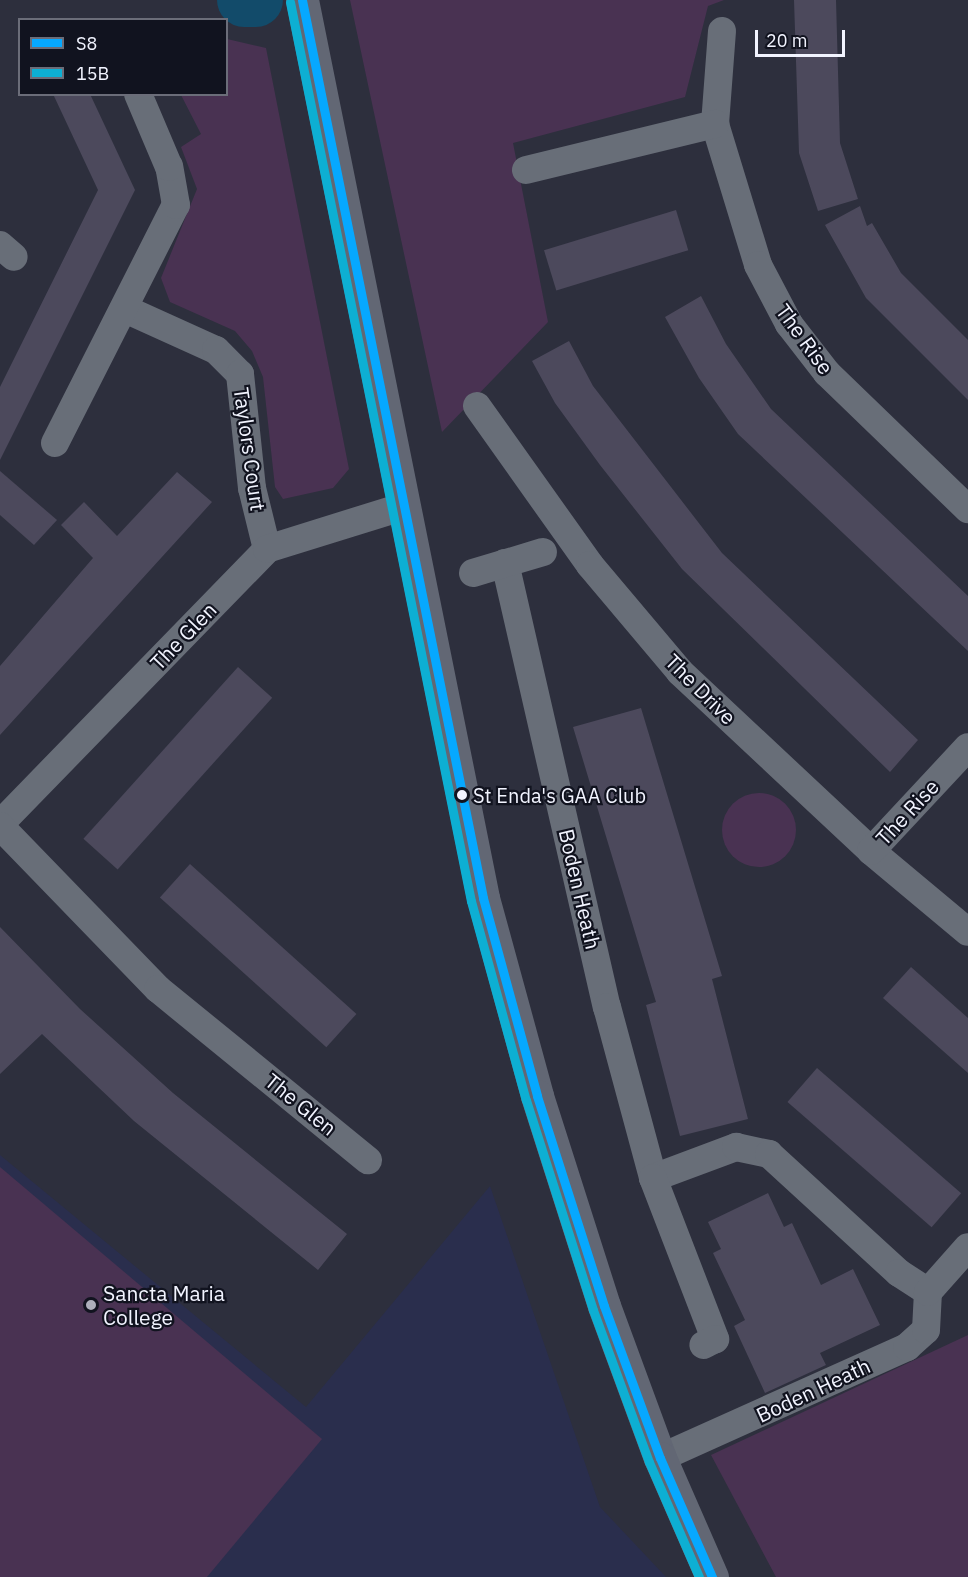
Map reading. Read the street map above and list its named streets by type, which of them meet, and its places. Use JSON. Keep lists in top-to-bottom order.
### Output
{
  "streets": {
    "street": [
      "The Rise",
      "Taylors Court",
      "The Glen",
      "The Drive",
      "Boden Heath"
    ]
  },
  "crossings": [
    ["The Rise", "The Drive"],
    ["Taylors Court", "The Glen"]
  ],
  "places": ["St Enda's GAA Club", "Sancta Maria College"],
  "lines": ["transit line S8", "transit line 15B"],
  "legend": ["S8", "15B"],
  "scale_bar": "20 m"
}
